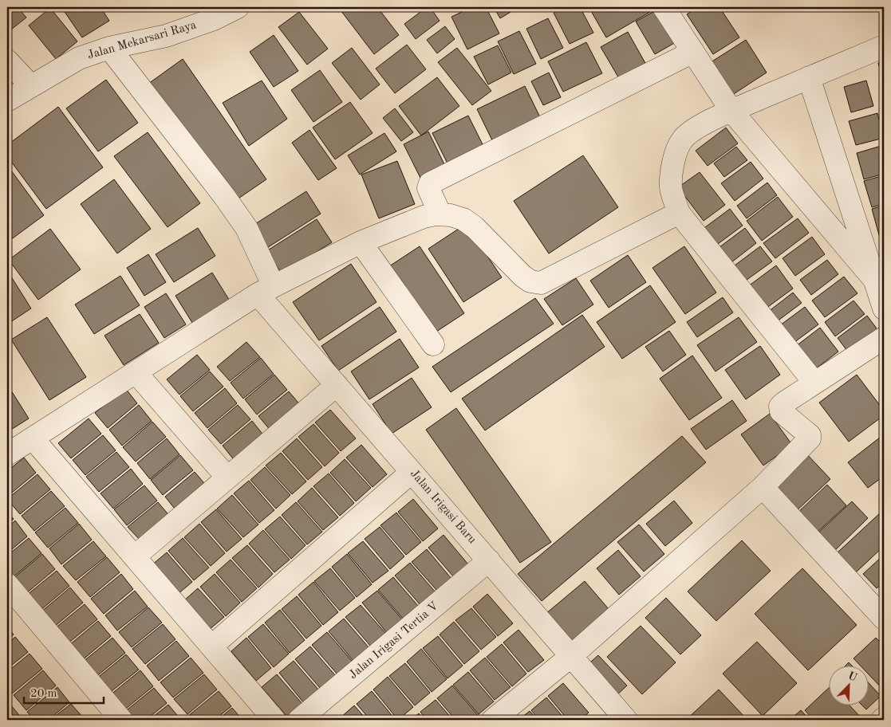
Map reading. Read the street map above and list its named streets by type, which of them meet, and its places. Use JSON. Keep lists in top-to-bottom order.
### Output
{
  "streets": {
    "street": ["Jalan Mekarsari Raya", "Jalan Irigasi Baru", "Jalan Irigasi Tertia V"]
  },
  "crossings": [
    ["Jalan Mekarsari Raya", "Jalan Irigasi Baru"],
    ["Jalan Irigasi Baru", "Jalan Irigasi Tertia V"]
  ],
  "scale_bar": "20 m",
  "north": "top right"
}
